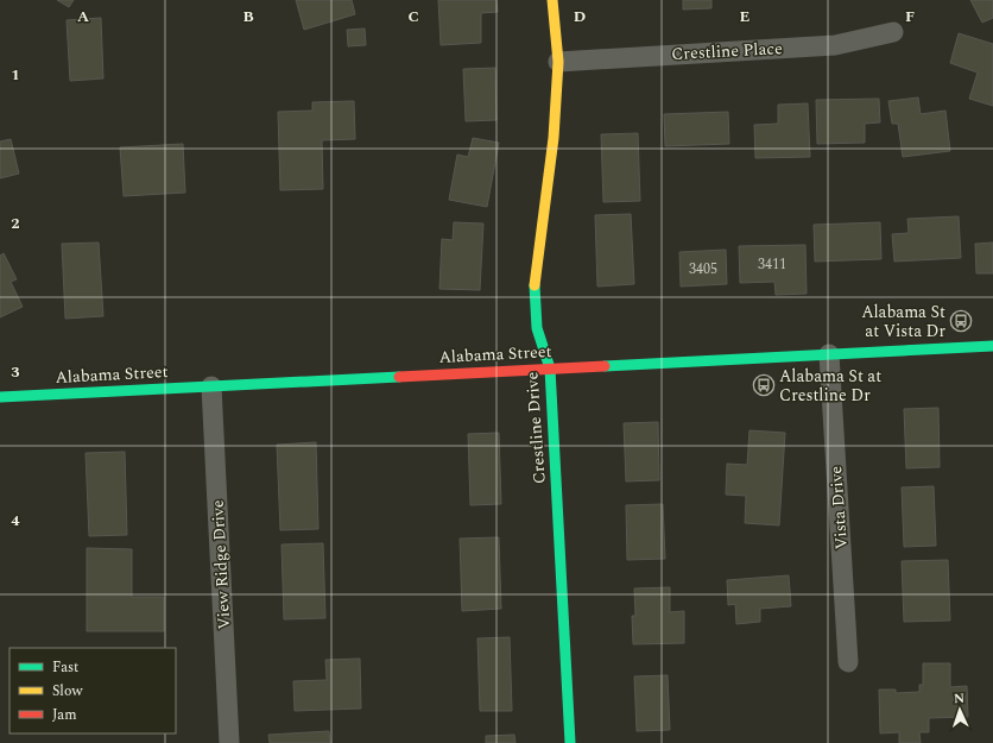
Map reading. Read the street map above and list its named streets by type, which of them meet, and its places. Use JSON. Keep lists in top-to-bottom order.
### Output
{
  "streets": {
    "main road": ["Alabama Street", "Crestline Drive"],
    "street": ["Crestline Place", "Vista Drive", "View Ridge Drive"]
  },
  "crossings": [
    ["Crestline Place", "Crestline Drive"],
    ["Alabama Street", "Crestline Drive"],
    ["Alabama Street", "Vista Drive"],
    ["Alabama Street", "View Ridge Drive"]
  ],
  "places": {
    "bus stop": ["Alabama St at Vista Dr", "Alabama St at Crestline Dr"]
  },
  "house_numbers": ["3411", "3405"],
  "legend": ["Fast", "Slow", "Jam"],
  "north": "top",
  "grid": {
    "columns": [
      "A",
      "B",
      "C",
      "D",
      "E",
      "F"
    ],
    "rows": [
      "1",
      "2",
      "3",
      "4"
    ]
  }
}
